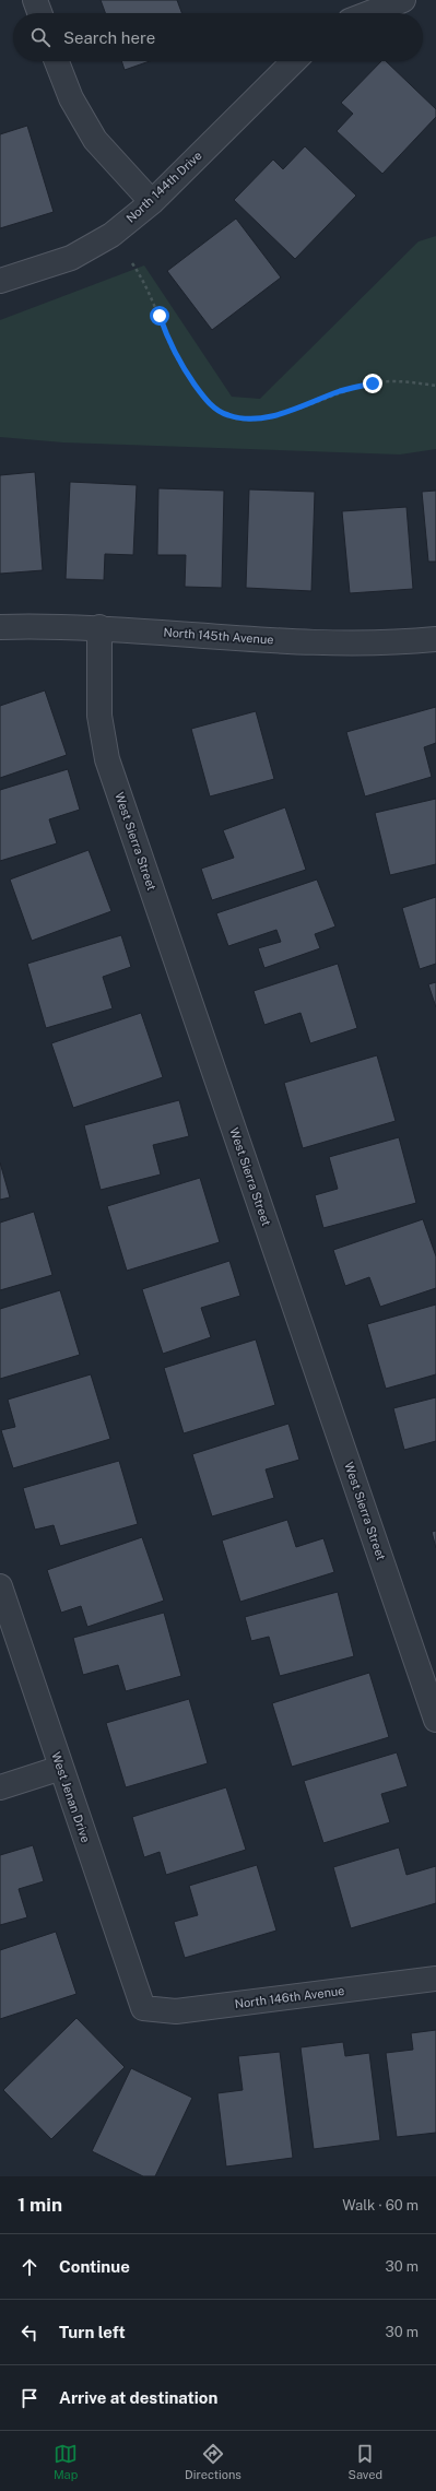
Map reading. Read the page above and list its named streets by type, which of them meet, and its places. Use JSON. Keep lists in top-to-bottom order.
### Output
{
  "streets": {
    "street": [
      "North 144th Drive",
      "North 145th Avenue",
      "West Sierra Street",
      "West Jenan Drive",
      "North 146th Avenue"
    ]
  },
  "crossings": [
    ["North 145th Avenue", "West Sierra Street"],
    ["West Jenan Drive", "North 146th Avenue"]
  ],
  "page": {
    "search": "Search here",
    "heading": ["1 min", "Walk · 60 m"],
    "list": [
      ["Continue", "30 m"],
      ["Turn left", "30 m"],
      "Arrive at destination"
    ],
    "nav": ["Map", "Directions", "Saved"]
  }
}
